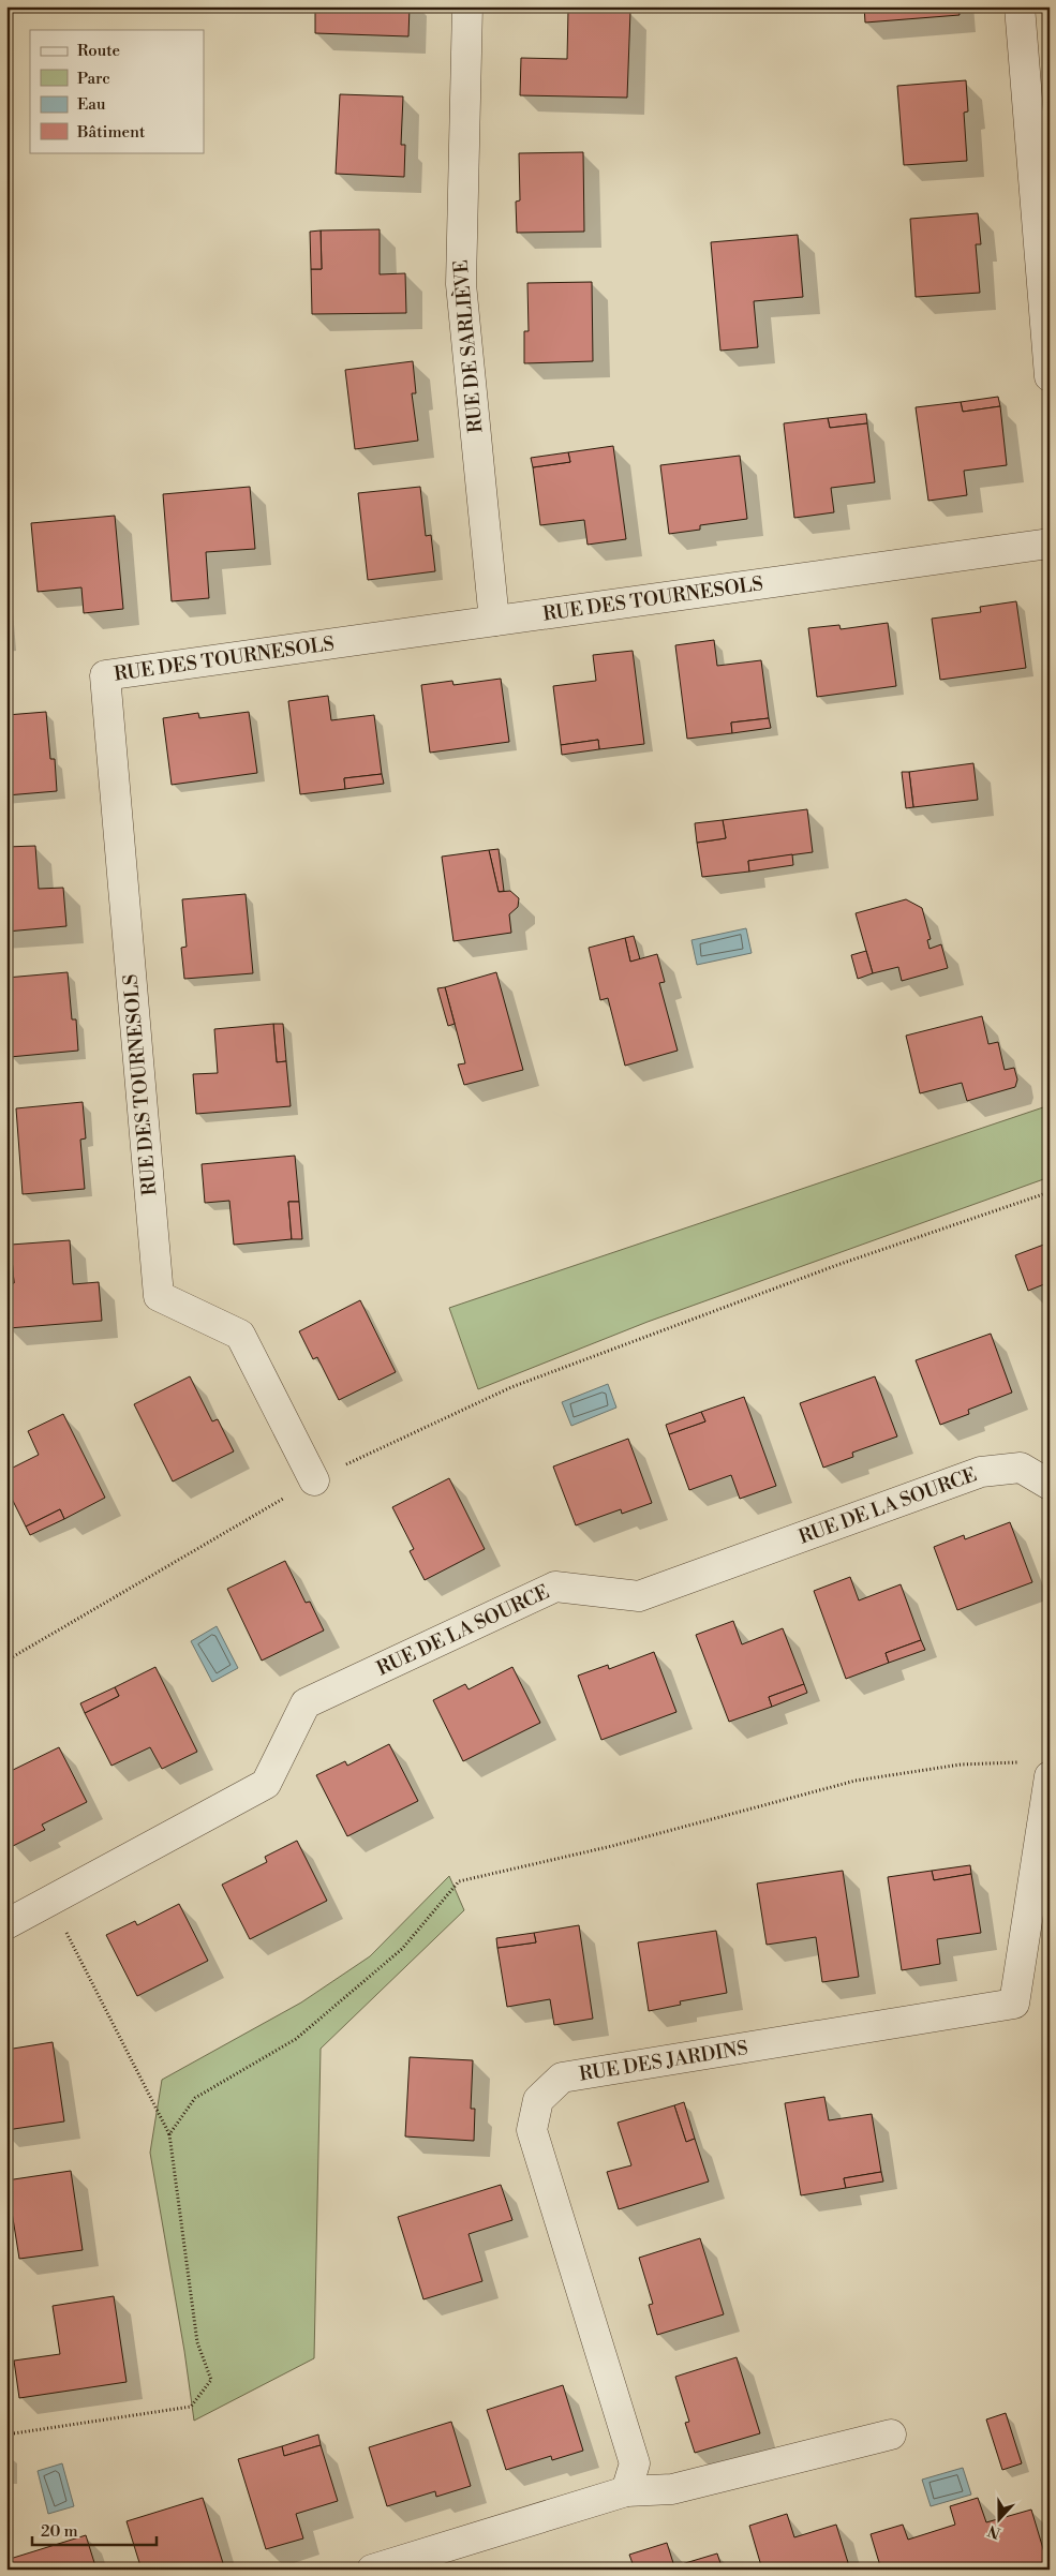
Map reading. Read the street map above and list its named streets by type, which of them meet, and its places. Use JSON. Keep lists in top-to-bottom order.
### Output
{
  "streets": {
    "street": [
      "RUE DE SARLIÈVE",
      "RUE DES TOURNESOLS",
      "RUE DE LA SOURCE",
      "RUE DES JARDINS"
    ]
  },
  "crossings": [
    ["RUE DE SARLIÈVE", "RUE DES TOURNESOLS"]
  ],
  "legend": [
    "Route",
    "Parc",
    "Eau",
    "Bâtiment"
  ],
  "scale_bar": "20 m",
  "north": "bottom"
}
